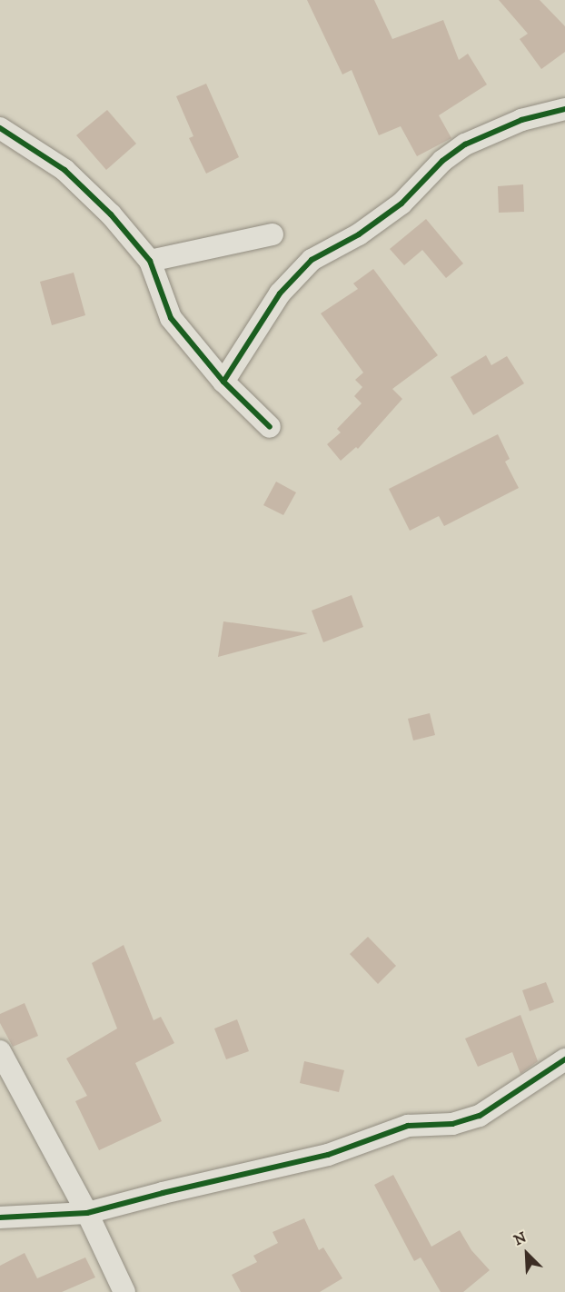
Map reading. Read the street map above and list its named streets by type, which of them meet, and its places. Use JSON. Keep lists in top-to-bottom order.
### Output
{
  "north": "top left"
}
